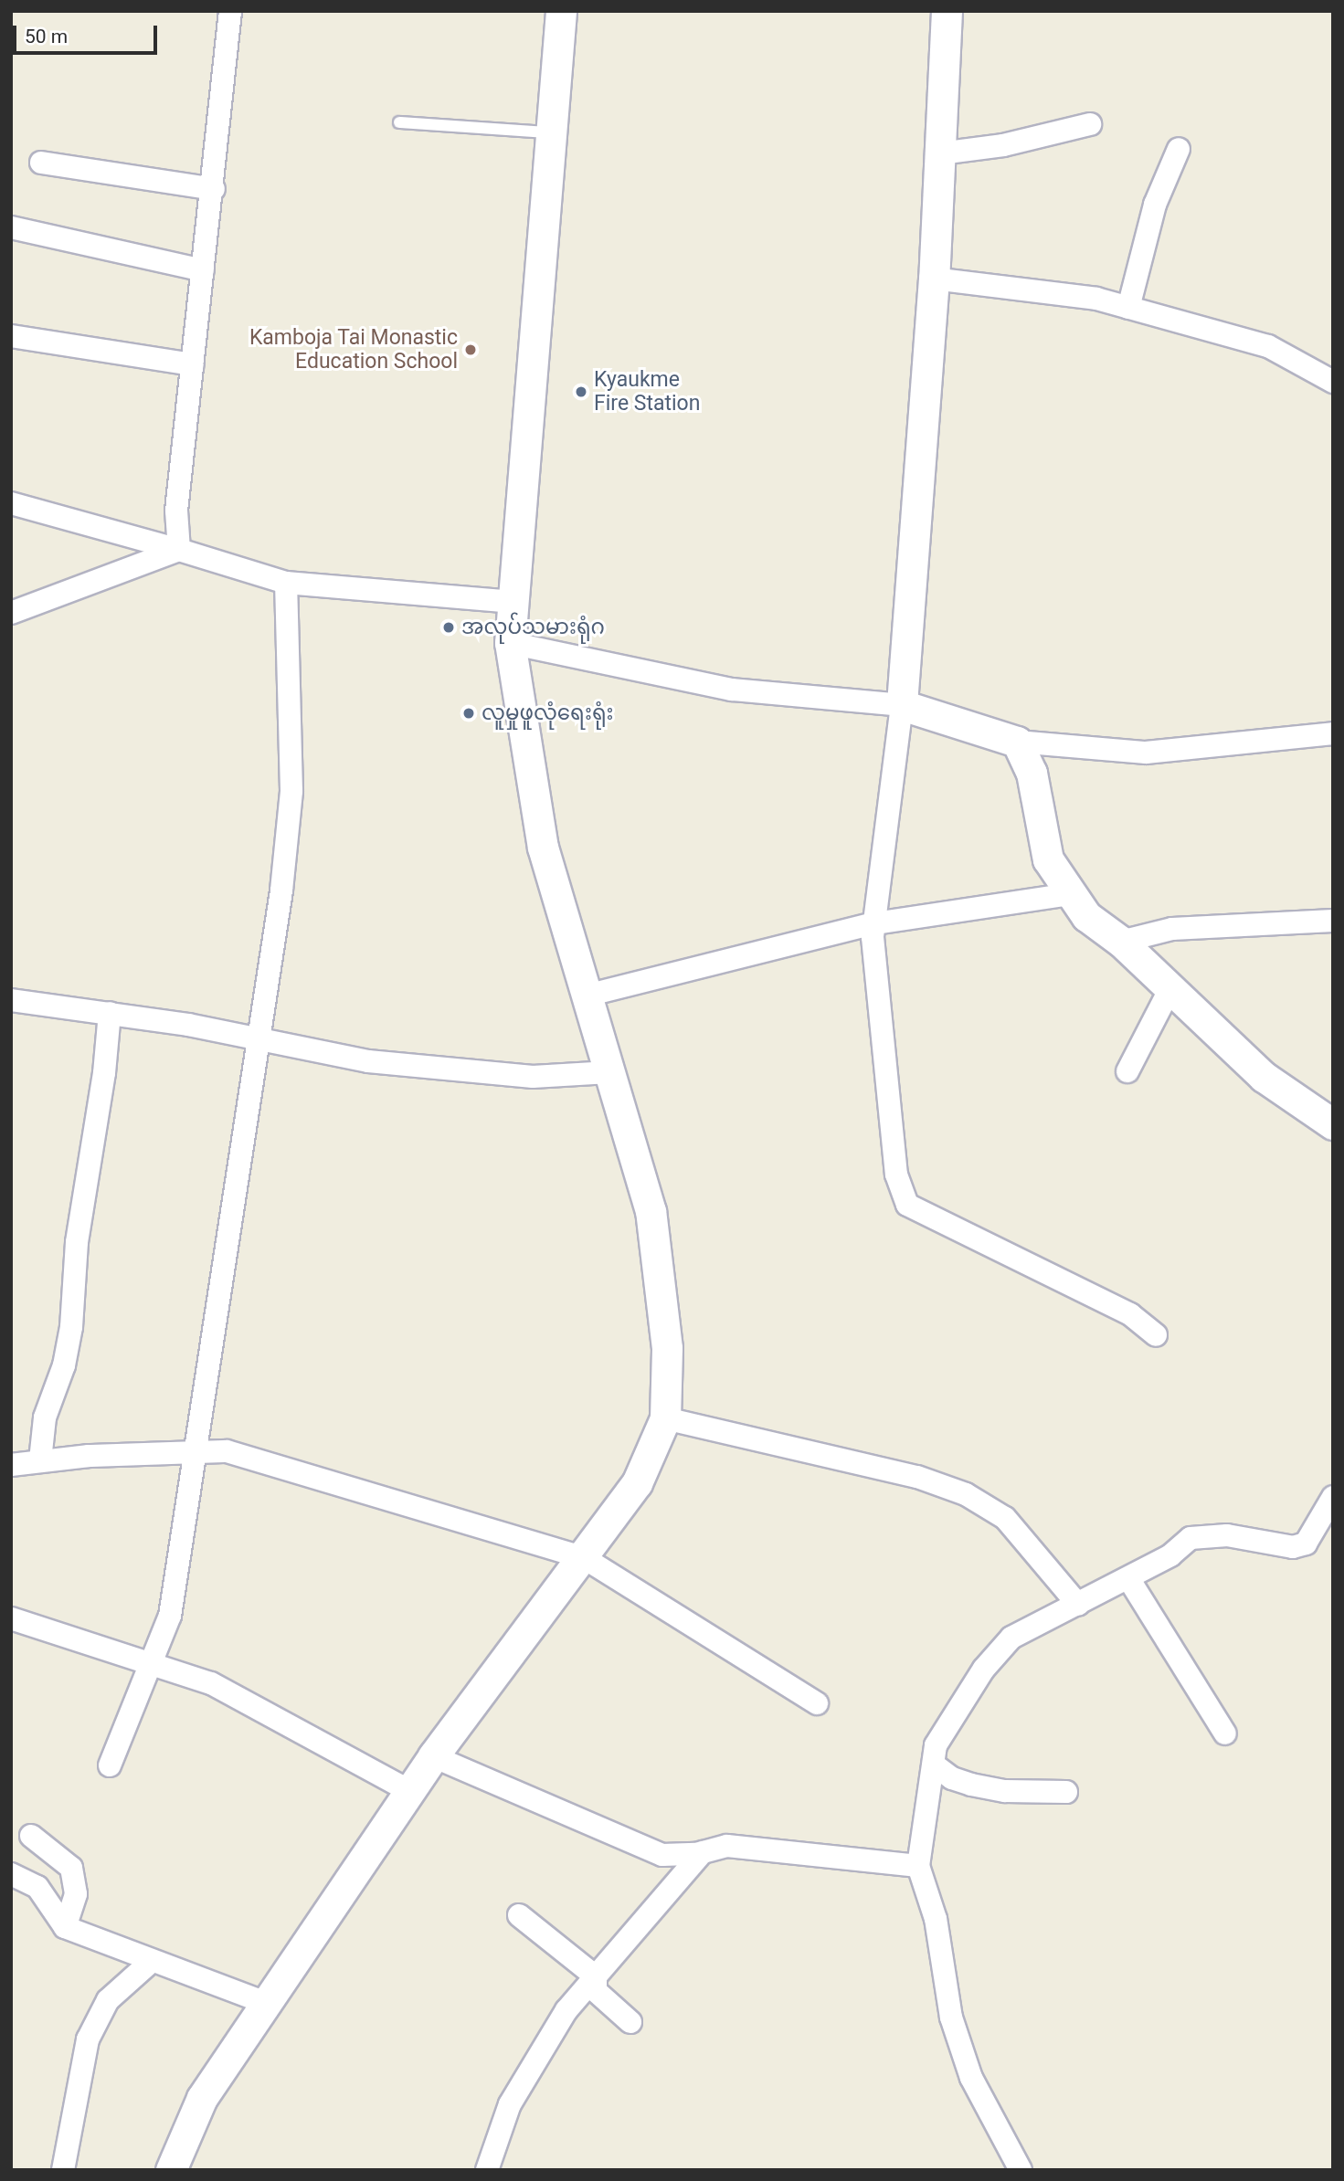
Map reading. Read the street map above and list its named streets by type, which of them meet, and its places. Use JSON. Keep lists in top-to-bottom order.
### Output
{
  "places": [
    "Kamboja Tai Monastic Education School",
    "Kyaukme Fire Station",
    "အလုပ်သမားရုံဂ",
    "လူမှုဖူလုံရေးရုံး"
  ],
  "scale_bar": "50 m"
}
